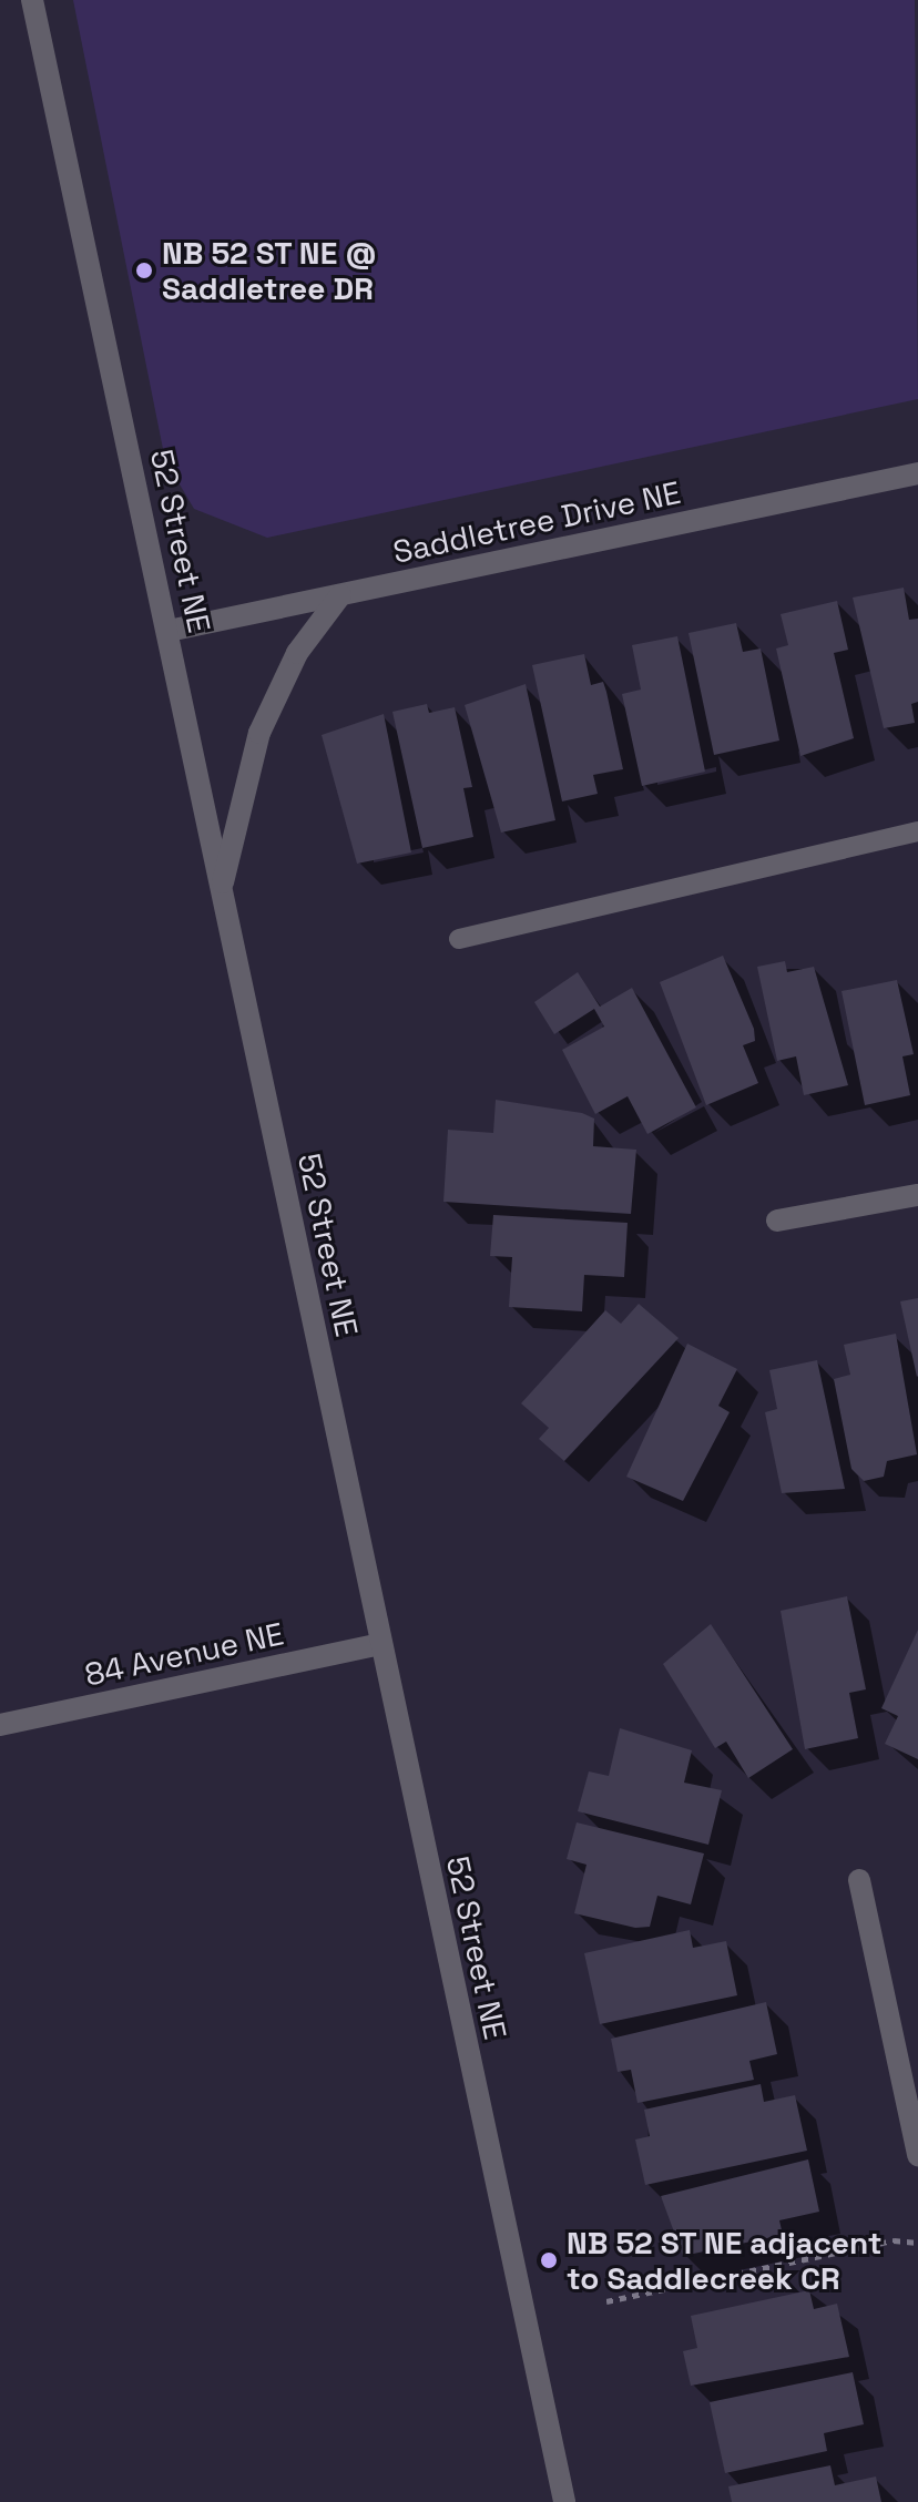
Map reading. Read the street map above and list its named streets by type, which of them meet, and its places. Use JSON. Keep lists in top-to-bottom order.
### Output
{
  "streets": {
    "street": ["Saddletree Drive NE", "52 Street NE", "84 Avenue NE"]
  },
  "crossings": [
    ["Saddletree Drive NE", "52 Street NE"],
    ["52 Street NE", "84 Avenue NE"]
  ],
  "places": ["NB 52 ST NE @ Saddletree DR", "NB 52 ST NE adjacent to Saddlecreek CR"]
}
